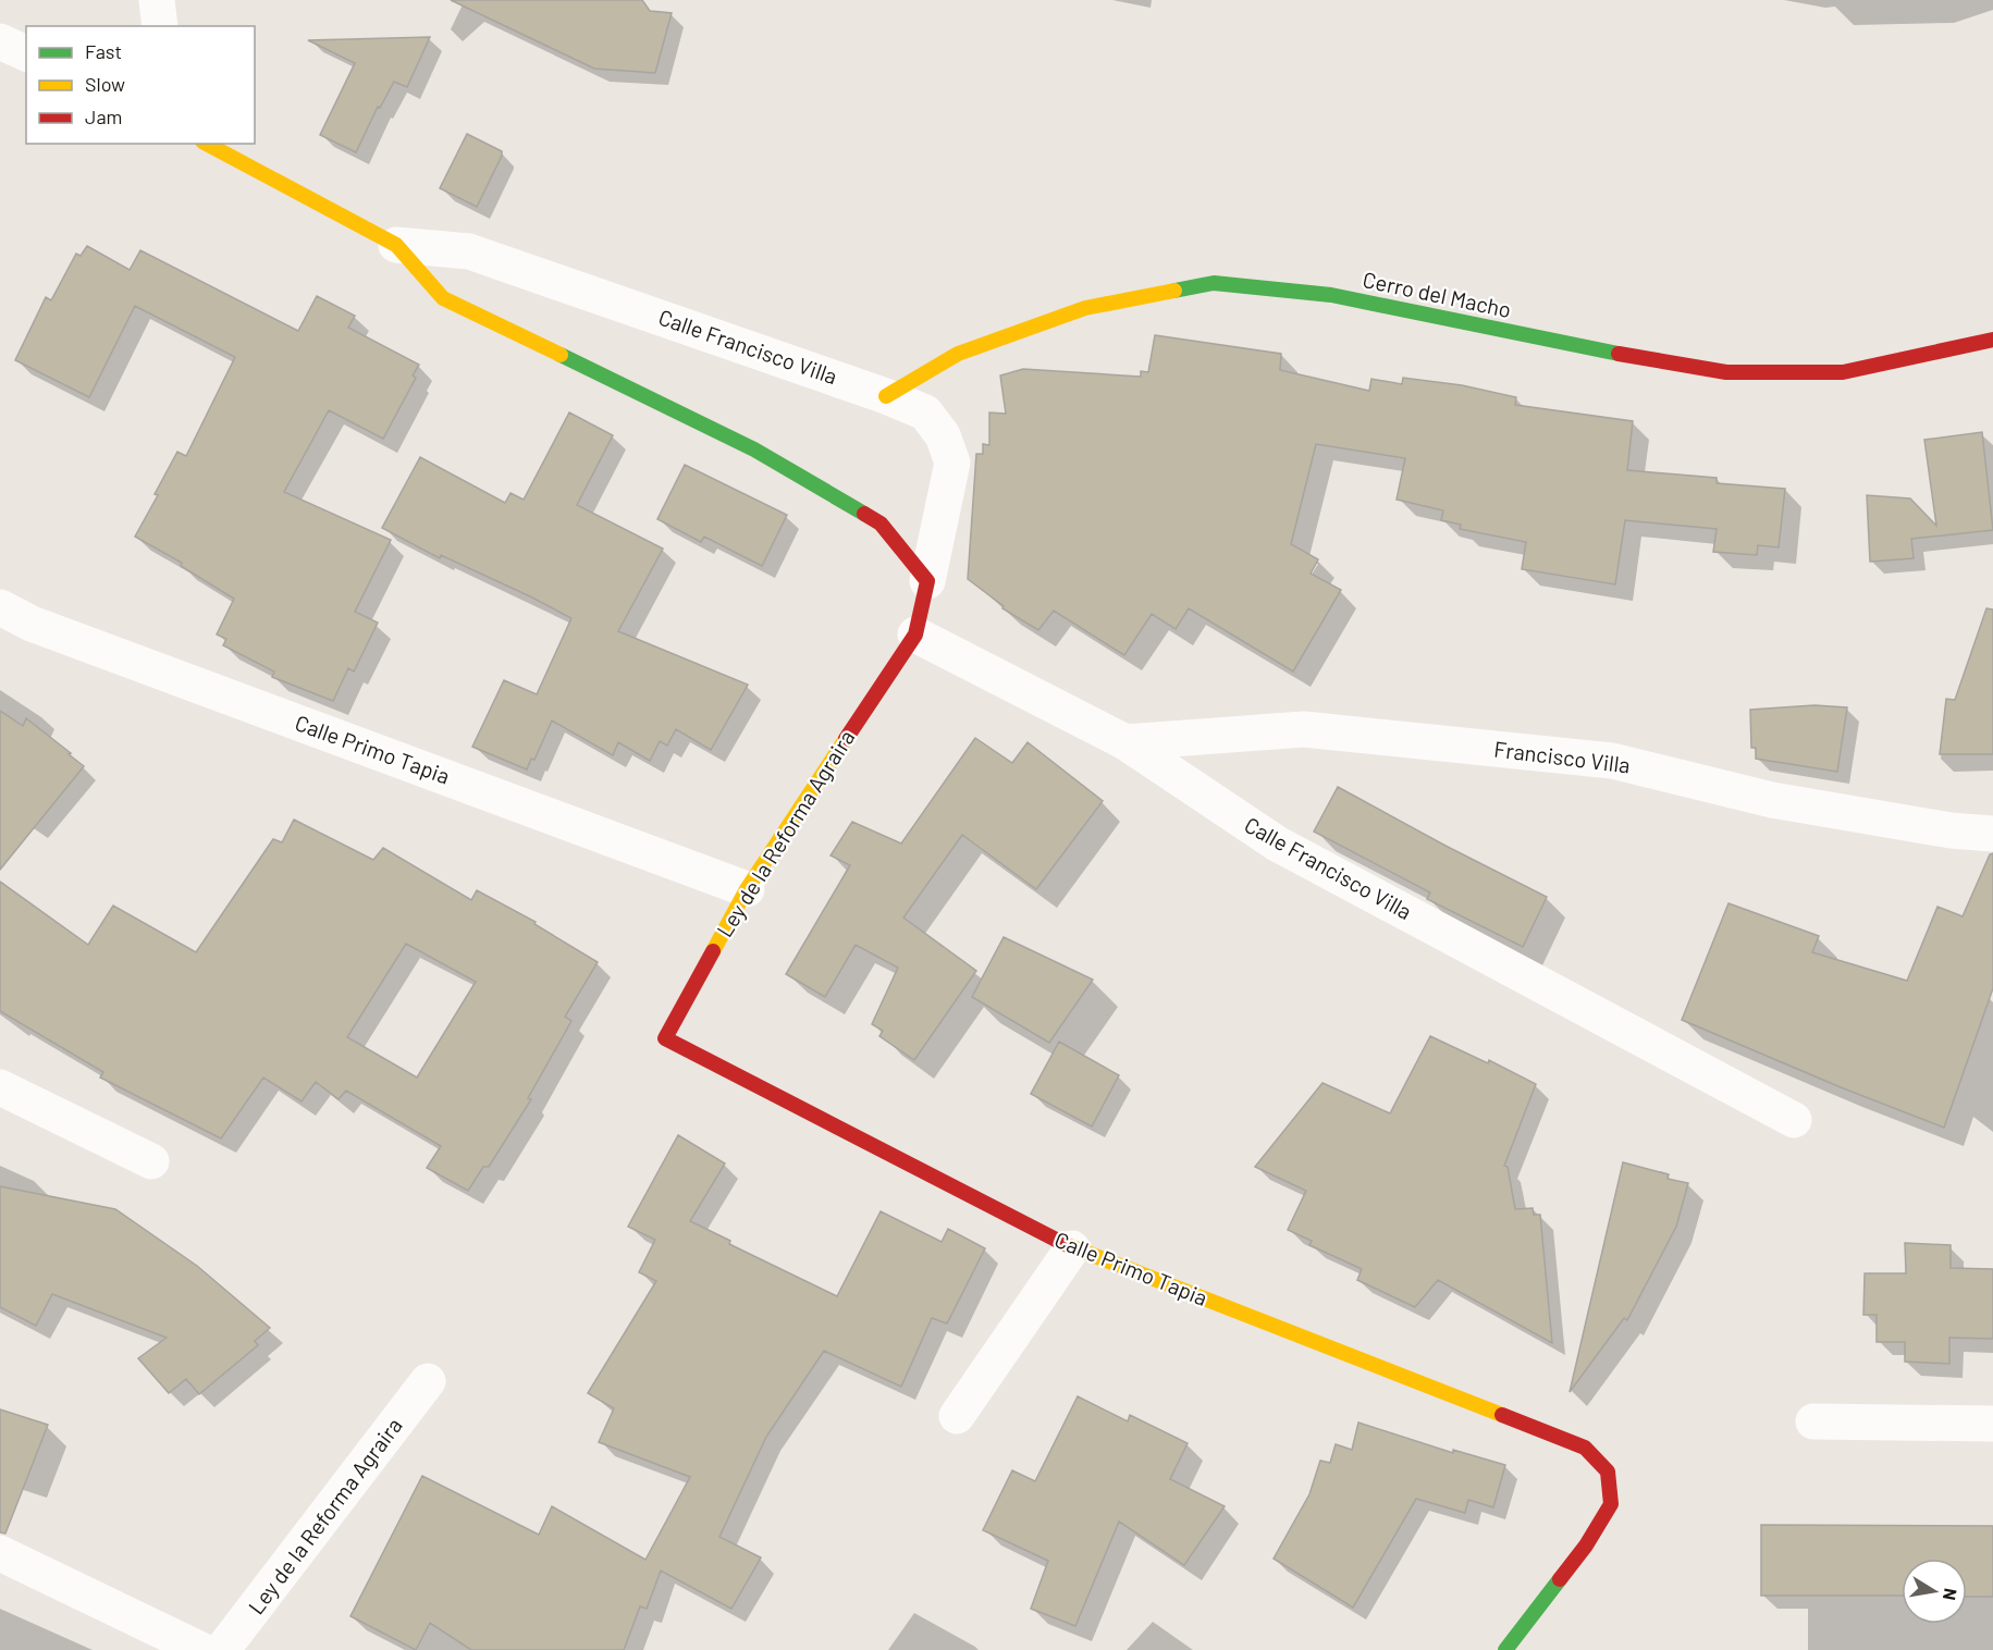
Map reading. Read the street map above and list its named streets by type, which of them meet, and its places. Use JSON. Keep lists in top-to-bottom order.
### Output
{
  "streets": {
    "street": [
      "Cerro del Macho",
      "Calle Francisco Villa",
      "Calle Primo Tapia",
      "Francisco Villa",
      "Ley de la Reforma Agraira"
    ]
  },
  "crossings": [
    ["Cerro del Macho", "Calle Francisco Villa"],
    ["Calle Francisco Villa", "Francisco Villa"],
    ["Calle Francisco Villa", "Ley de la Reforma Agraira"],
    ["Calle Primo Tapia", "Ley de la Reforma Agraira"]
  ],
  "legend": ["Fast", "Slow", "Jam"],
  "north": "right"
}
